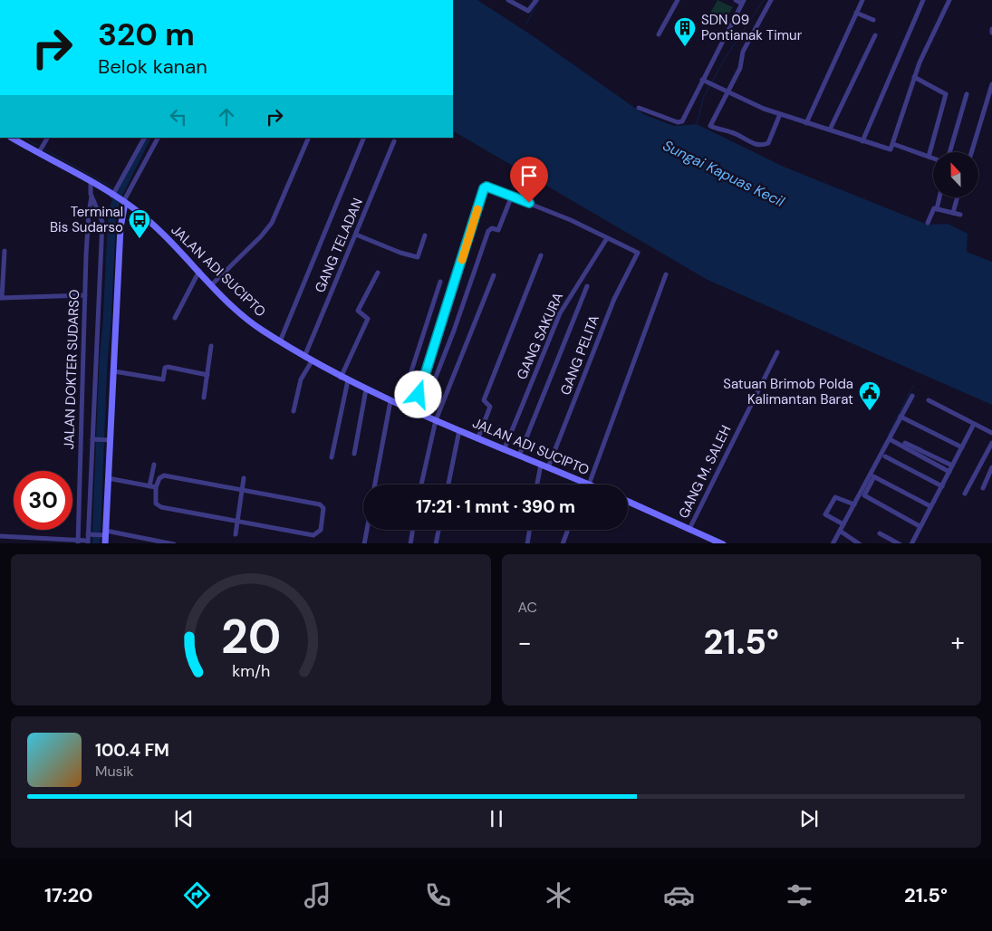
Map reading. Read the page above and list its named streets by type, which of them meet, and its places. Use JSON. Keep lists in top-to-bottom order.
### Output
{
  "streets": {
    "main road": ["JALAN ADI SUCIPTO"],
    "street": [
      "GANG TELADAN",
      "GANG SAKURA",
      "GANG PELITA",
      "JALAN DOKTER SUDARSO",
      "GANG M. SALEH"
    ]
  },
  "crossings": [
    ["GANG TELADAN", "JALAN ADI SUCIPTO"],
    ["JALAN ADI SUCIPTO", "GANG SAKURA"],
    ["JALAN ADI SUCIPTO", "GANG PELITA"],
    ["GANG SAKURA", "GANG PELITA"]
  ],
  "water": ["Sungai Kapuas Kecil"],
  "places": {
    "building": ["SDN 09 Pontianak Timur"],
    "bus stop": ["Terminal Bis Sudarso"],
    "public building": ["Satuan Brimob Polda Kalimantan Barat"]
  },
  "north": "top",
  "page": {
    "turn": ["320 m", "Belok kanan"],
    "limit": "30",
    "trip": "17:21 · 1 mnt · 390 m",
    "tile": "AC",
    "heat": ["−", "21.5°", "+"],
    "song": ["100.4 FM", "Musik"],
    "tabs": ["17:20", "21.5°"],
    "gauge": ["20", "km/h"]
  }
}
